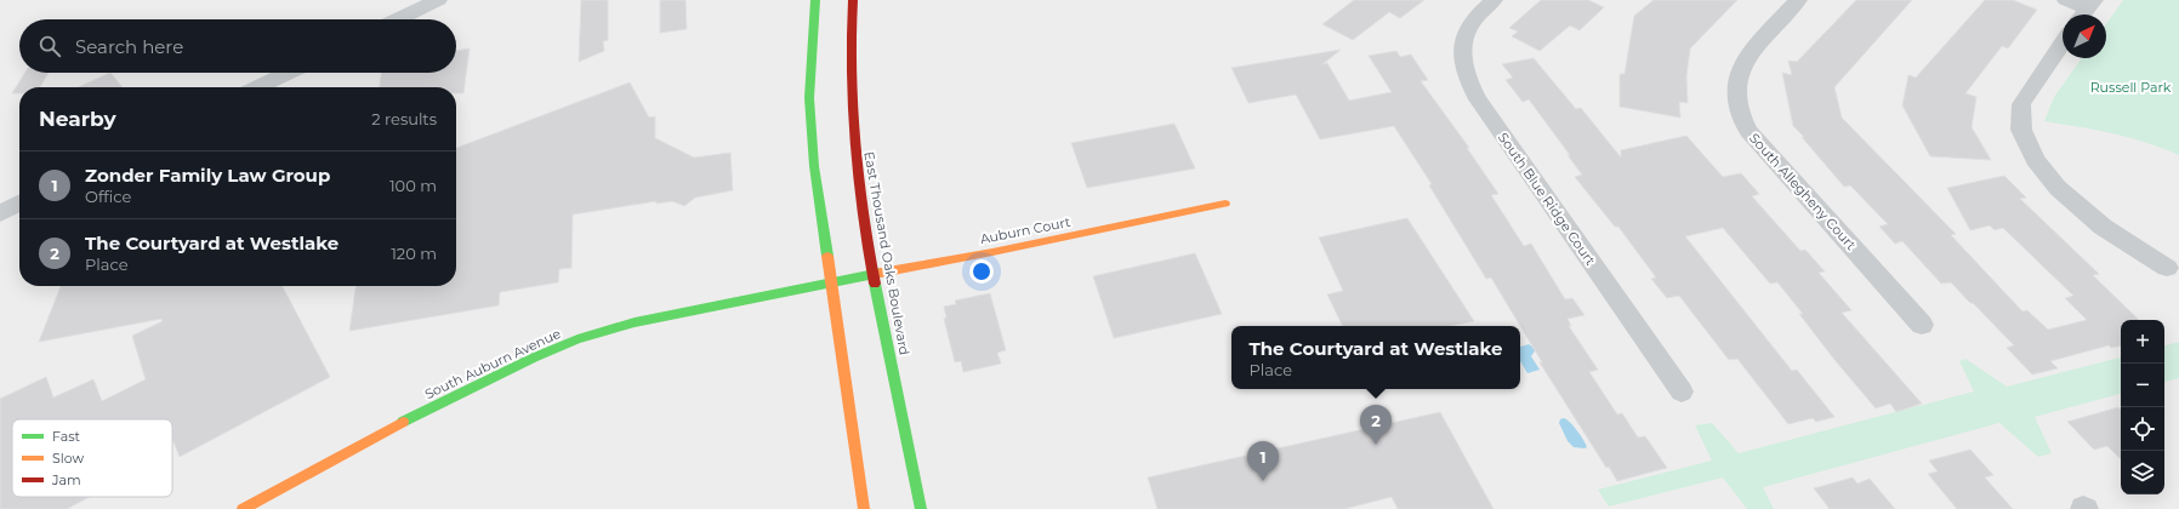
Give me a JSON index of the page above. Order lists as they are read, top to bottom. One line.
{"streets":{"main road":["Auburn Court","East Thousand Oaks Boulevard","South Auburn Avenue"],"street":["South Allegheny Court","South Blue Ridge Court"]},"crossings":[["Auburn Court","East Thousand Oaks Boulevard"],["Auburn Court","South Auburn Avenue"]],"parks":["Russell Park"],"legend":["Fast","Slow","Jam"],"north":"top right","page":{"search":"Search here","heading":["Nearby","2 results"],"list":[{"mark":"1","name":"Zonder Family Law Group","note":"Office","value":"100 m"},{"mark":"2","name":"The Courtyard at Westlake","note":"Place","value":"120 m"}],"map_buttons":["+","−"],"popup":["The Courtyard at Westlake","Place"],"pins":["2","1"]}}
